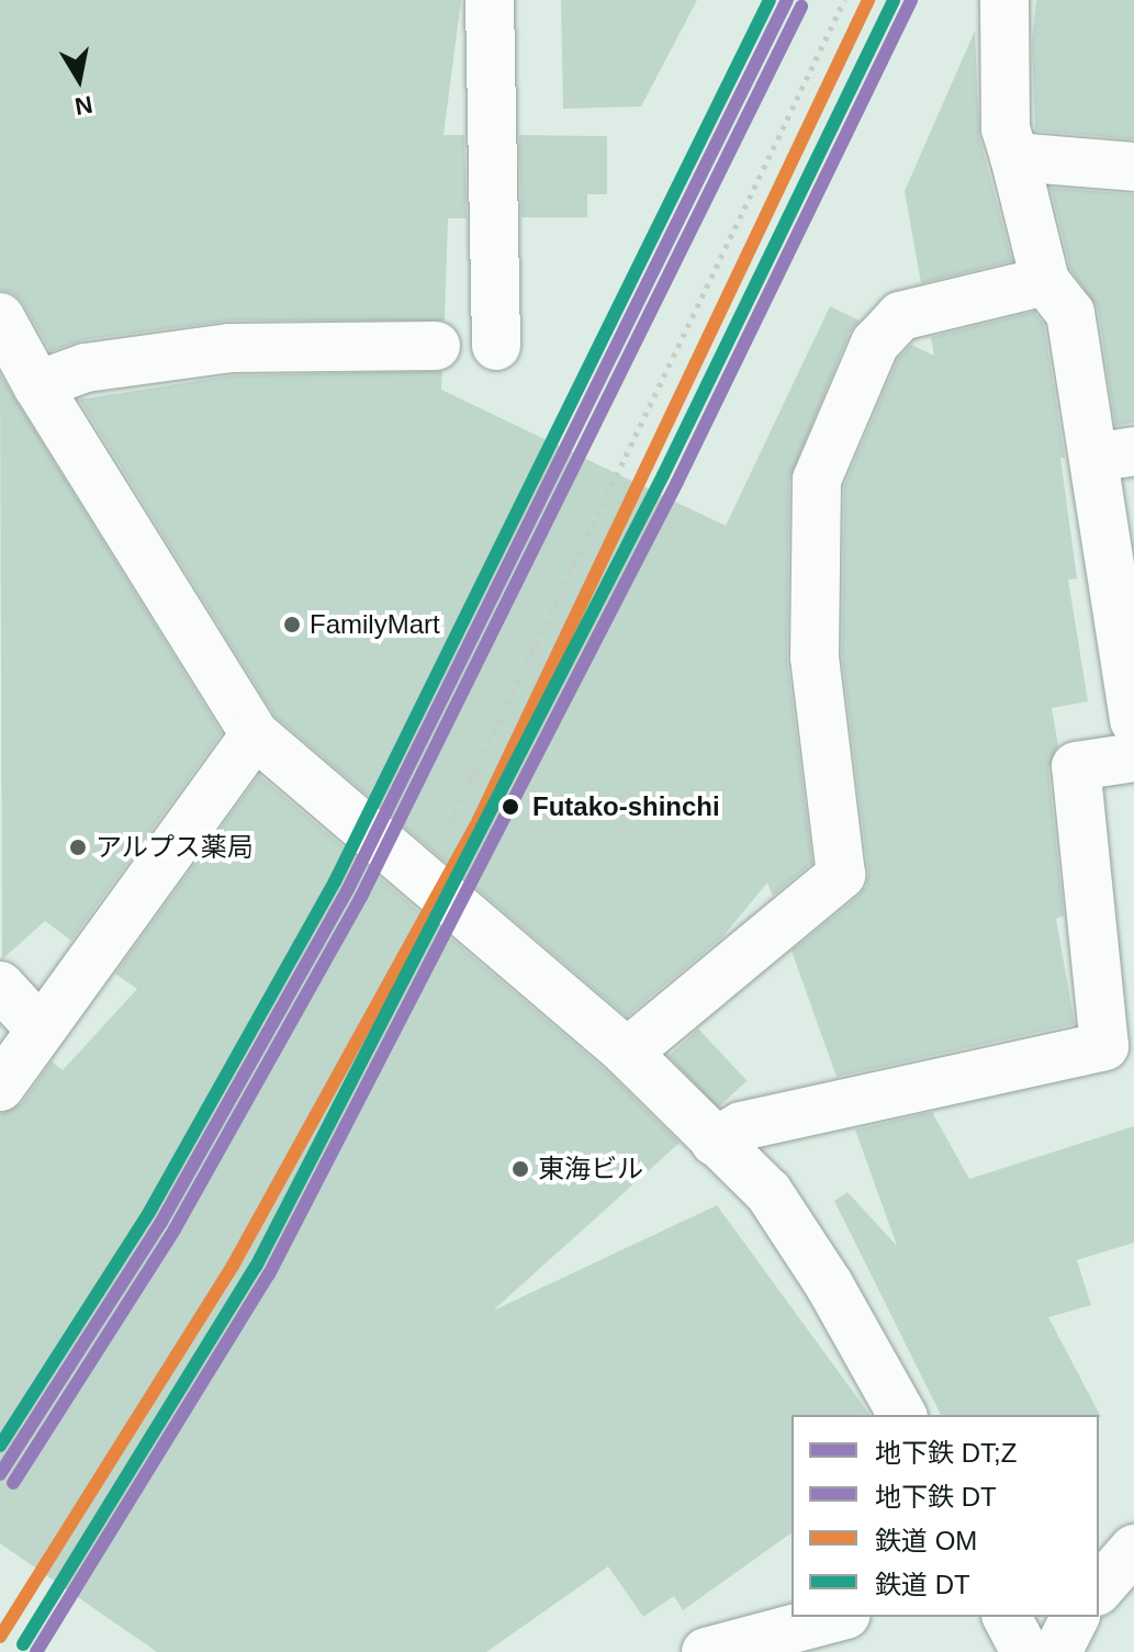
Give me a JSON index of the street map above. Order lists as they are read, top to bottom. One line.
{"places":["FamilyMart","Futako-shinchi","アルプス薬局","東海ビル"],"lines":["metro line DT;Z","rail line OM","rail line DT","metro line DT"],"legend":["地下鉄 DT;Z","地下鉄 DT","鉄道 OM","鉄道 DT"],"north":"bottom"}
